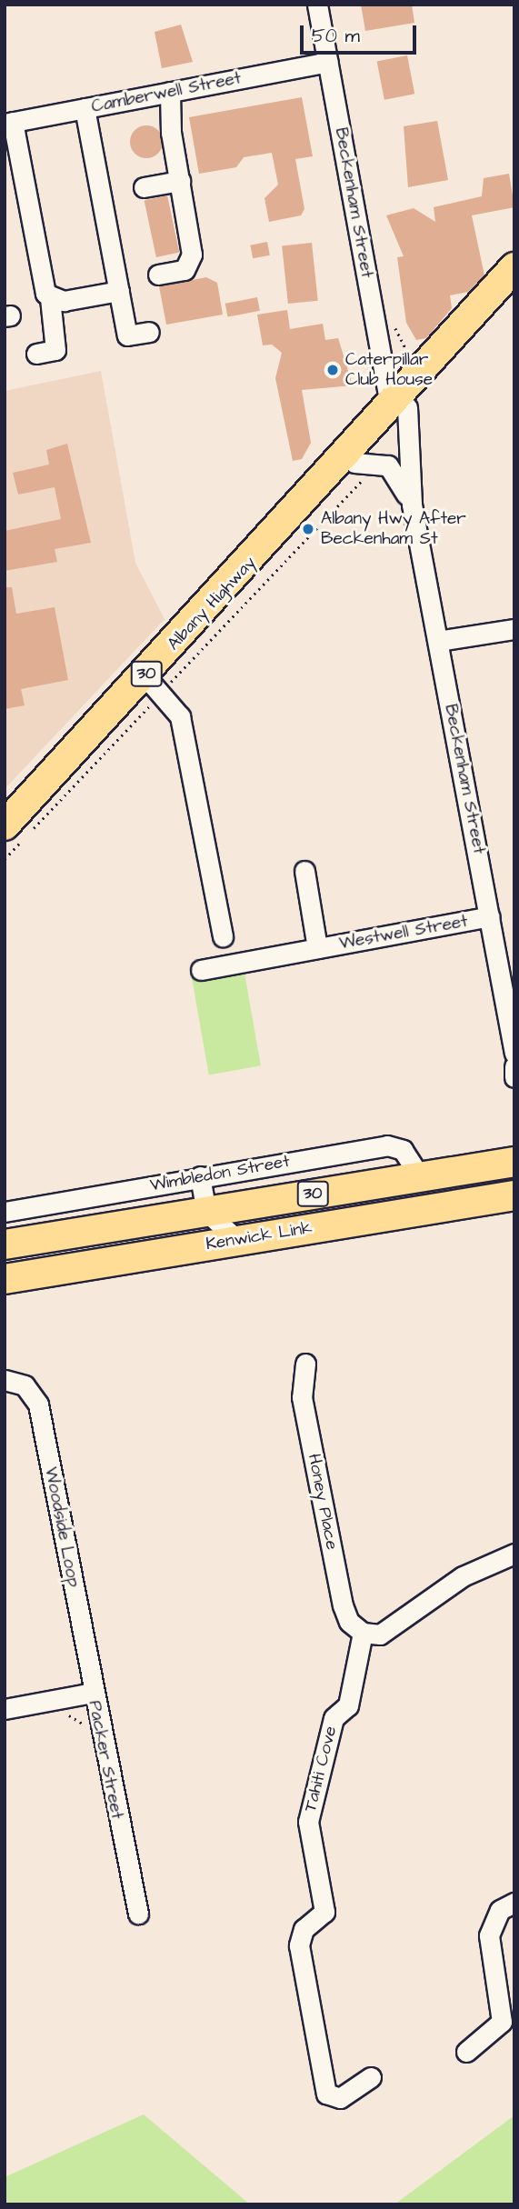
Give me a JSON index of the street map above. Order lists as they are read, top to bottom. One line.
{"streets":{"highway":["Albany Highway","30","Kenwick Link"],"street":["Camberwell Street","Beckenham Street","Westwell Street","Wimbledon Street","Honey Place","Woodside Loop","Packer Street","Tahiti Cove"]},"crossings":[["Camberwell Street","Beckenham Street"],["Beckenham Street","Albany Highway"],["Beckenham Street","Westwell Street"],["Wimbledon Street","Kenwick Link"],["Honey Place","Tahiti Cove"],["Woodside Loop","Packer Street"]],"places":["Caterpillar Club House","Albany Hwy After Beckenham St"],"scale_bar":"50 m"}
